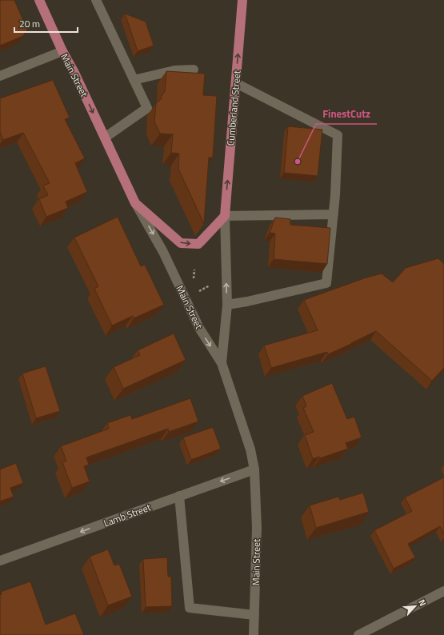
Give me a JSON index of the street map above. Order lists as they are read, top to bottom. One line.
{"streets":{"main road":["Main Street","Cumberland Street","Lamb Street"]},"crossings":[["Main Street","Cumberland Street"],["Main Street","Lamb Street"]],"one_way":["Main Street","Cumberland Street","Lamb Street"],"places":["FinestCutz"],"scale_bar":"20 m","north":"top right"}
